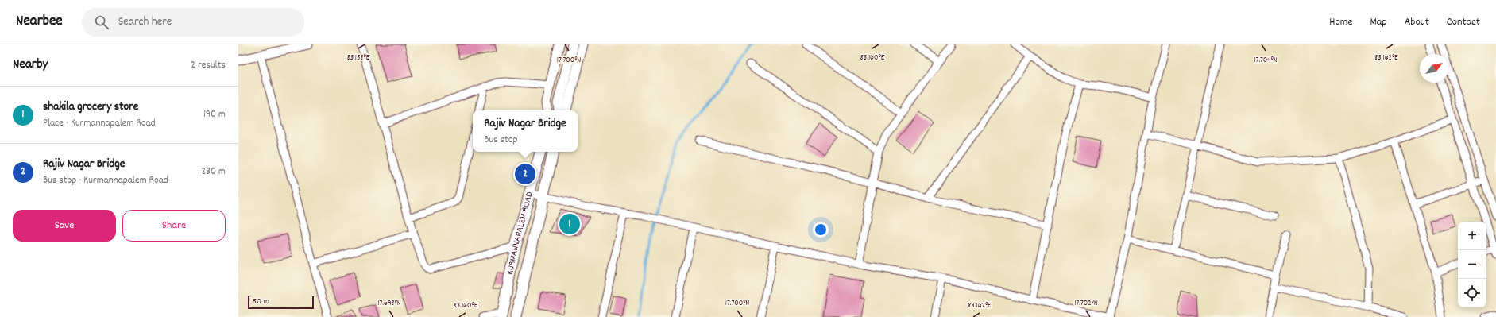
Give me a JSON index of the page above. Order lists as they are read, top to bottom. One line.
{"streets":{"main road":["KURMANNAPALEM ROAD"]},"scale_bar":"50 m","north":"top right","page":{"header":"Nearbee","search":"Search here","nav":["Home","Map","About","Contact"],"heading":["Nearby","2 results"],"list":[{"mark":"1","name":"shakila grocery store","note":"Place · Kurmannapalem Road","value":"190 m"},{"mark":"2","name":"Rajiv Nagar Bridge","note":"Bus stop · Kurmannapalem Road","value":"230 m"}],"popup":["Rajiv Nagar Bridge","Bus stop"],"pins":["2","1"],"buttons":["Save","Share"],"map_buttons":["+","−"],"scale":"50 m"},"coordinates":["83.158°E","83.160°E","83.162°E","17.700°N","17.704°N","17.698°N","17.702°N"]}
